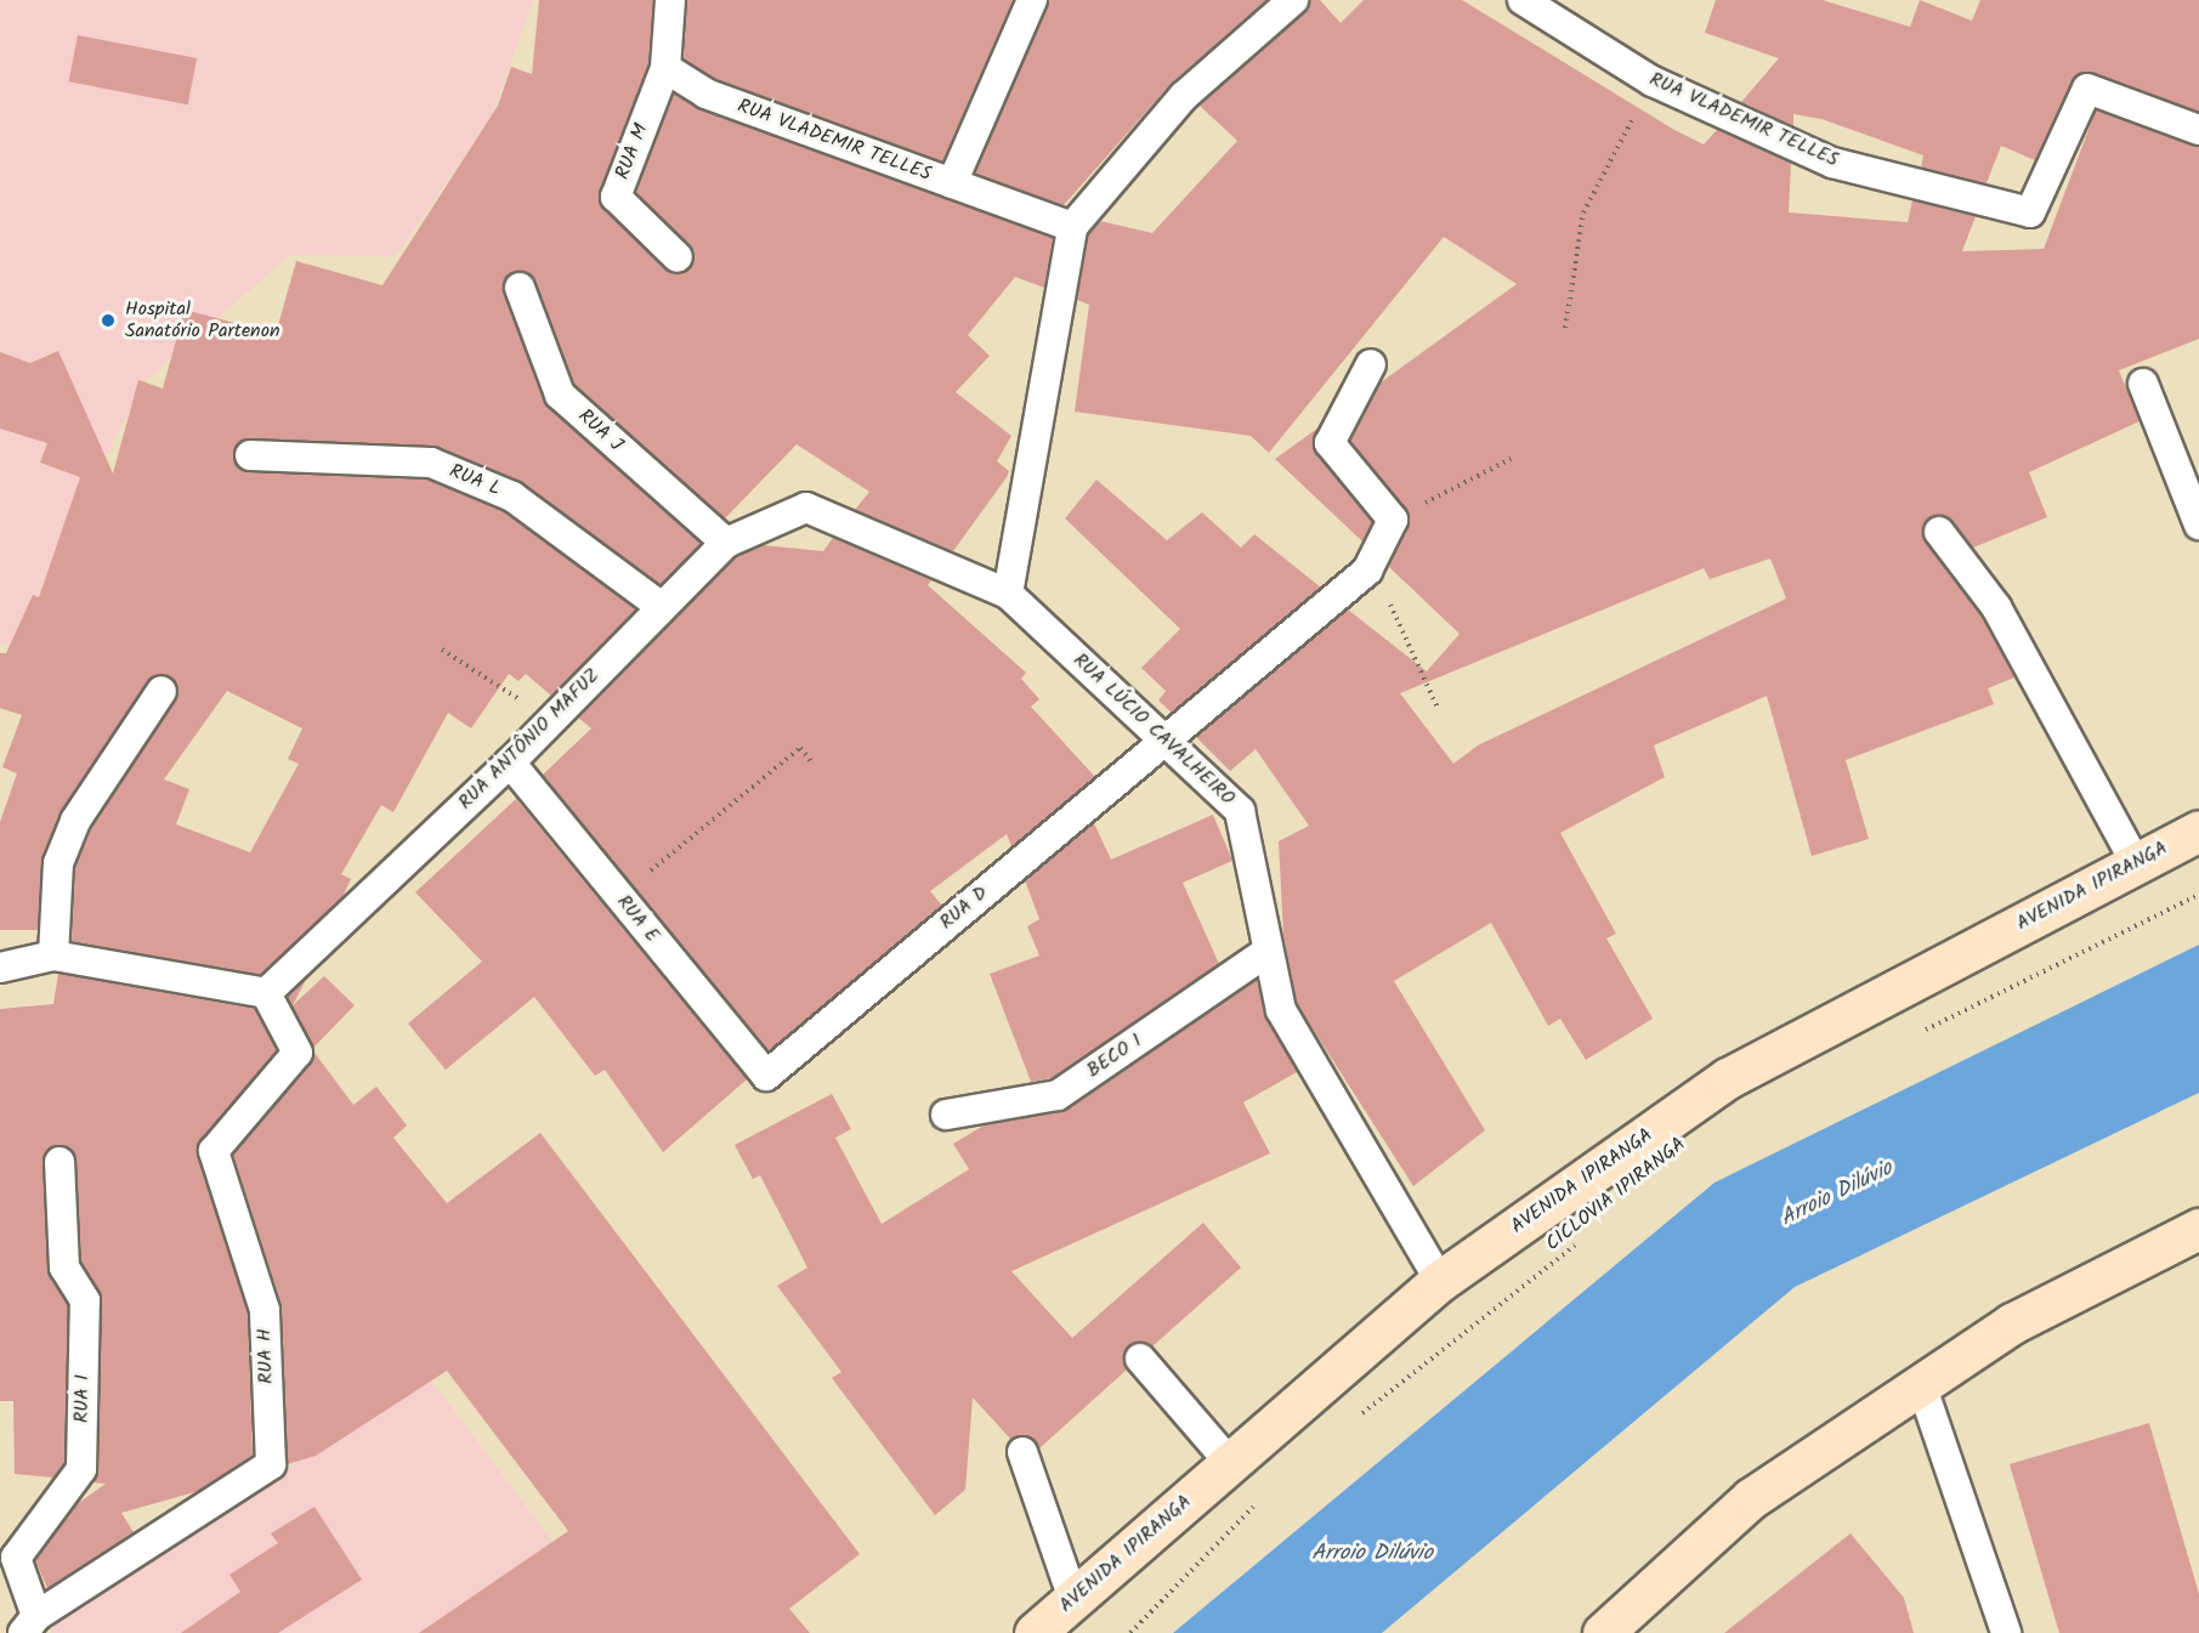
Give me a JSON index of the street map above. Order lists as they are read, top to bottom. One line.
{"streets":{"main road":["AVENIDA IPIRANGA"],"lane":["RUA VLADEMIR TELLES","RUA M","RUA J","RUA L","RUA LÚCIO CAVALHEIRO","RUA ANTÔNIO MAFUZ","RUA D","RUA E","BECO 1","RUA H","RUA I"],"path":["CICLOVIA IPIRANGA"]},"crossings":[["RUA VLADEMIR TELLES","RUA M"],["RUA J","RUA ANTÔNIO MAFUZ"],["RUA L","RUA ANTÔNIO MAFUZ"],["RUA LÚCIO CAVALHEIRO","RUA ANTÔNIO MAFUZ"],["RUA LÚCIO CAVALHEIRO","AVENIDA IPIRANGA"],["RUA LÚCIO CAVALHEIRO","RUA D"],["RUA LÚCIO CAVALHEIRO","BECO 1"],["RUA ANTÔNIO MAFUZ","RUA E"],["RUA ANTÔNIO MAFUZ","RUA H"],["RUA D","RUA E"],["RUA H","RUA I"]],"water":["Arroio Dilúvio"],"places":["Hospital Sanatório Partenon"]}
